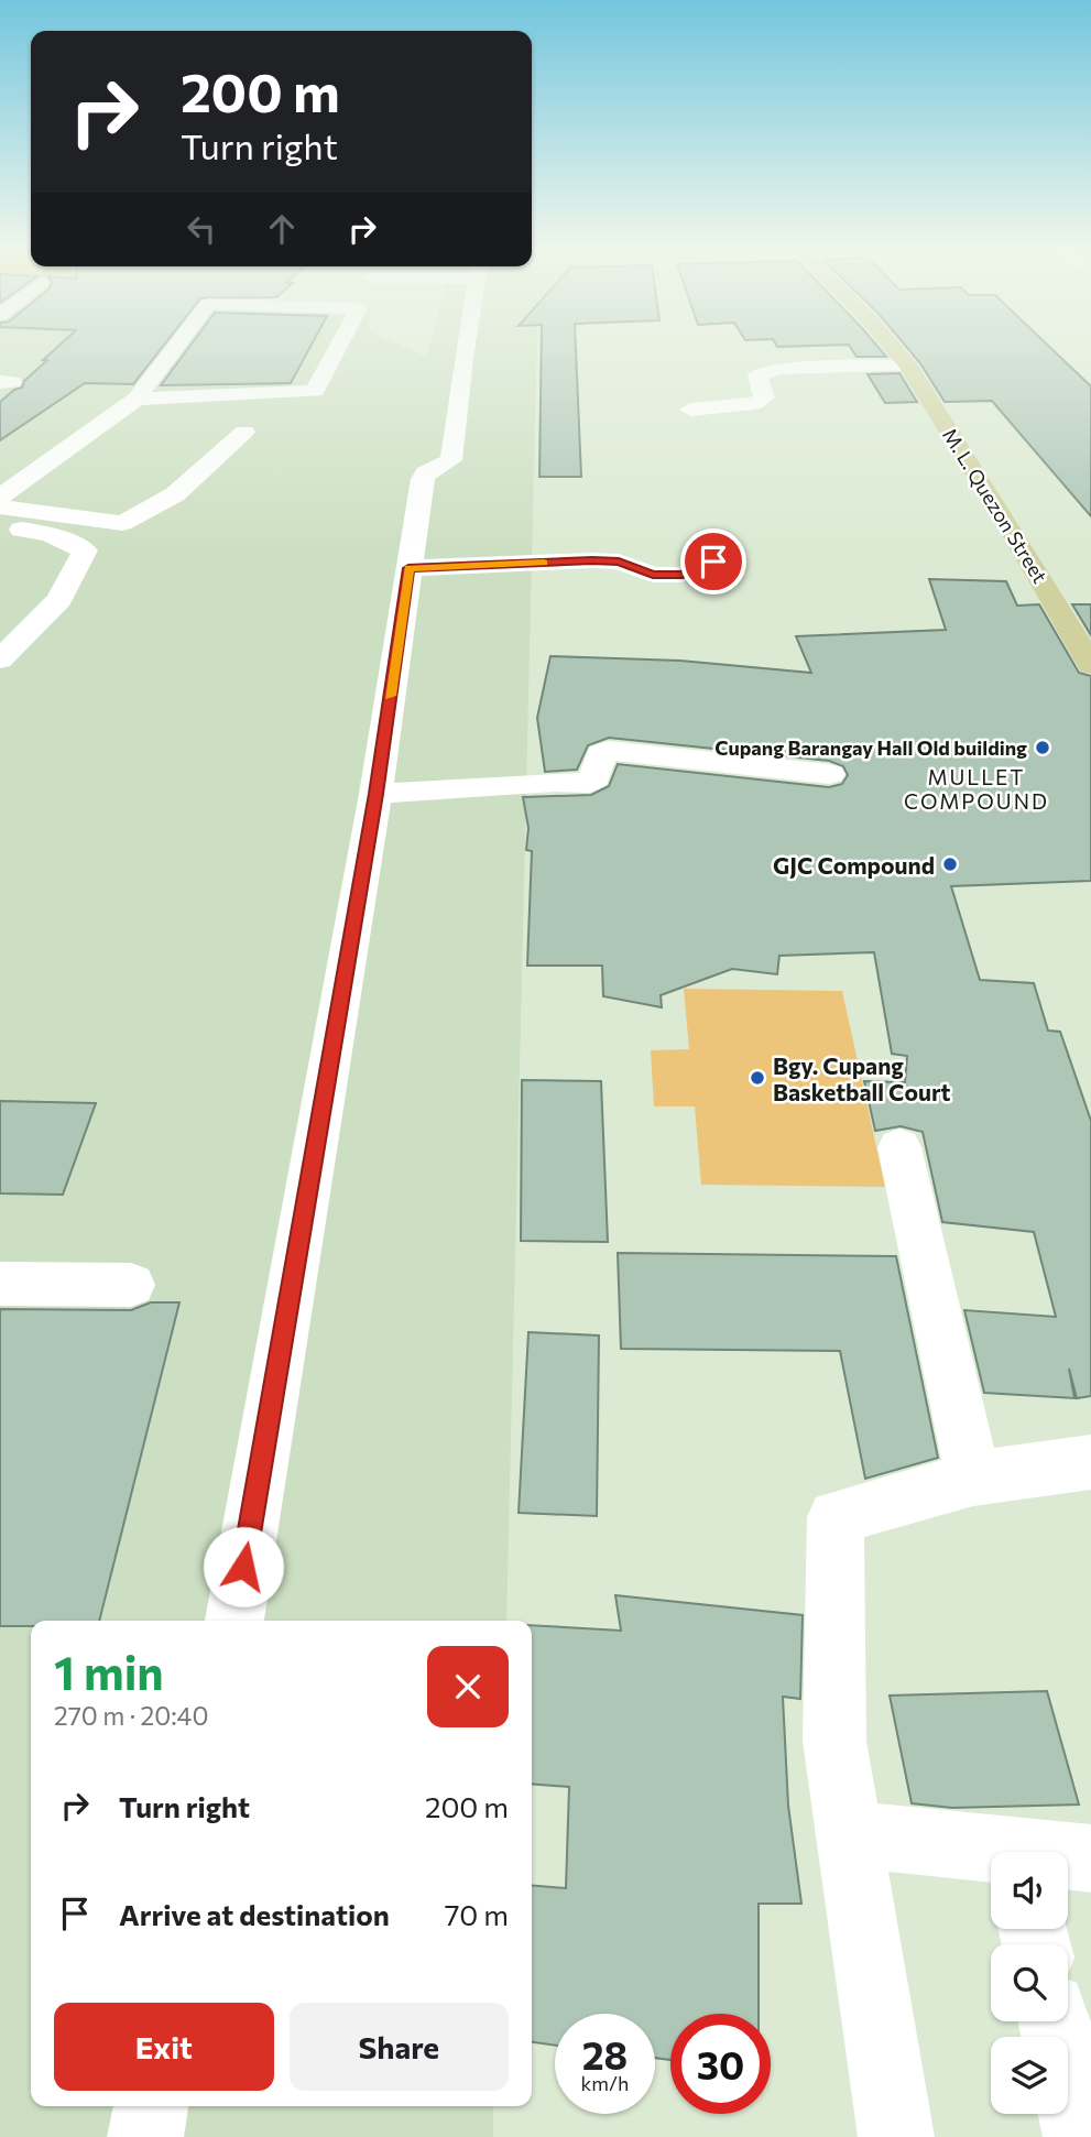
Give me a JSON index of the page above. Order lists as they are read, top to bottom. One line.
{"streets":{"main road":["M. L. Quezon Street"]},"districts":["MULLET COMPOUND"],"places":["Cupang Barangay Hall Old building","GJC Compound","Bgy. Cupang Basketball Court"],"page":{"turn":["200 m","Turn right"],"heading":["1 min","270 m · 20:40"],"list":[{"name":"Turn right","value":"200 m"},{"name":"Arrive at destination","value":"70 m"}],"buttons":["Exit","Share"],"speed":"28 km/h","limit":"30"}}
